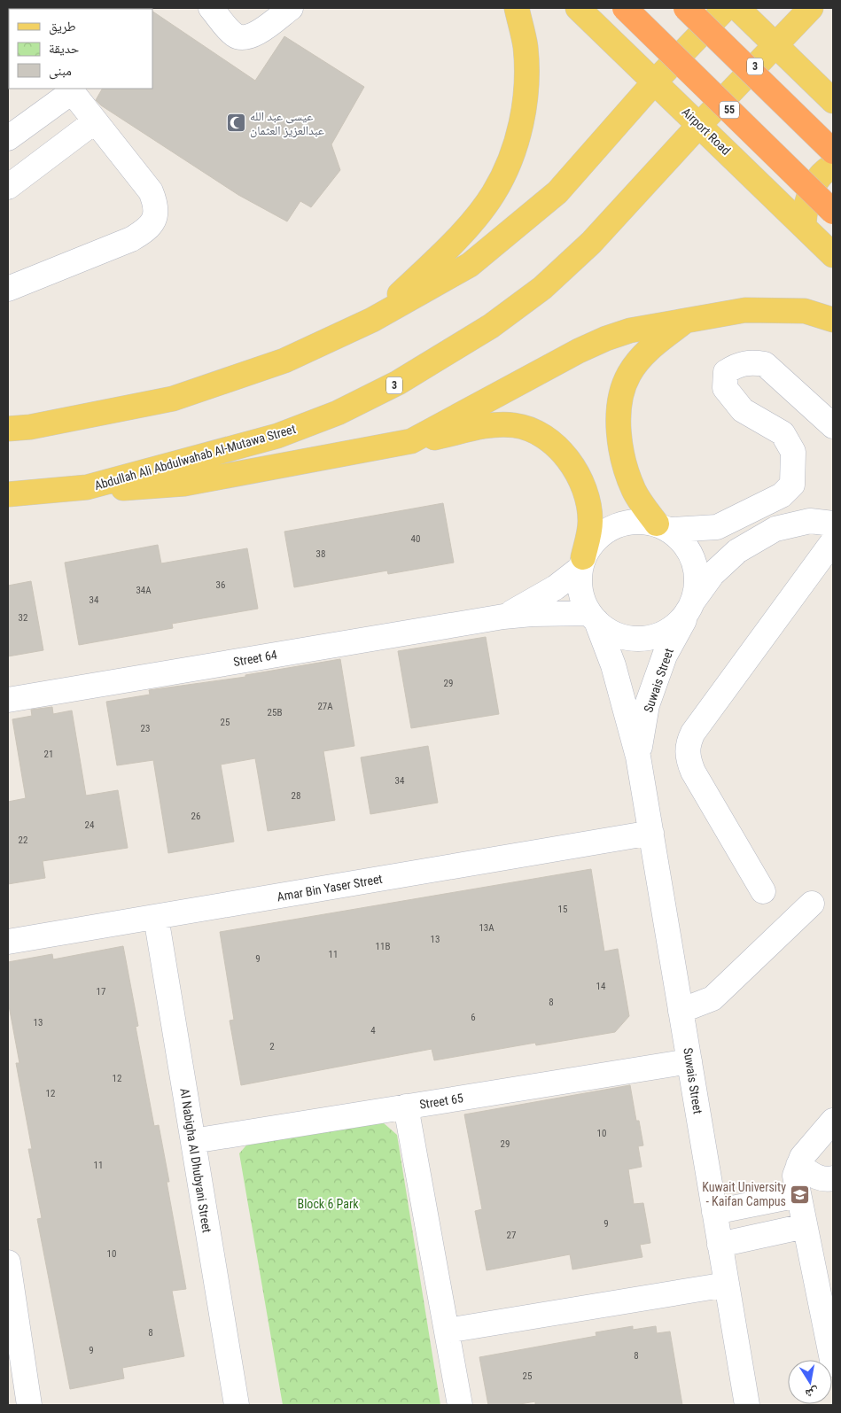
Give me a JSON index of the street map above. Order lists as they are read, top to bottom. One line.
{"streets":{"highway":["55"],"main road":["3","Airport Road","Abdullah Ali Abdulwahab Al-Mutawa Street"],"street":["Street 64","Suwais Street","Amar Bin Yaser Street","Street 65","Al Nabigha Al Dhubyani Street"]},"crossings":[["3","Airport Road"],["3","Abdullah Ali Abdulwahab Al-Mutawa Street"],["Airport Road","Abdullah Ali Abdulwahab Al-Mutawa Street"],["Street 64","Suwais Street"],["Suwais Street","Amar Bin Yaser Street"],["Suwais Street","Street 65"],["Amar Bin Yaser Street","Al Nabigha Al Dhubyani Street"],["Street 65","Al Nabigha Al Dhubyani Street"]],"parks":["Block 6 Park"],"places":{"mosque":["عيسى عبد الله عبدالعزيز العثمان"],"school or university":["Kuwait University - Kaifan Campus"]},"house_numbers":["40","38","36","34A","34","32","29","27A","25B","25","23","21","34","28","26","24","22","15","13A","13","11B","11","9","14","17","8","6","13","4","2","12","12","10","29","11","9","27","10","8","9","8","25"],"legend":["طريق","حديقة","مبنى"],"north":"bottom"}
